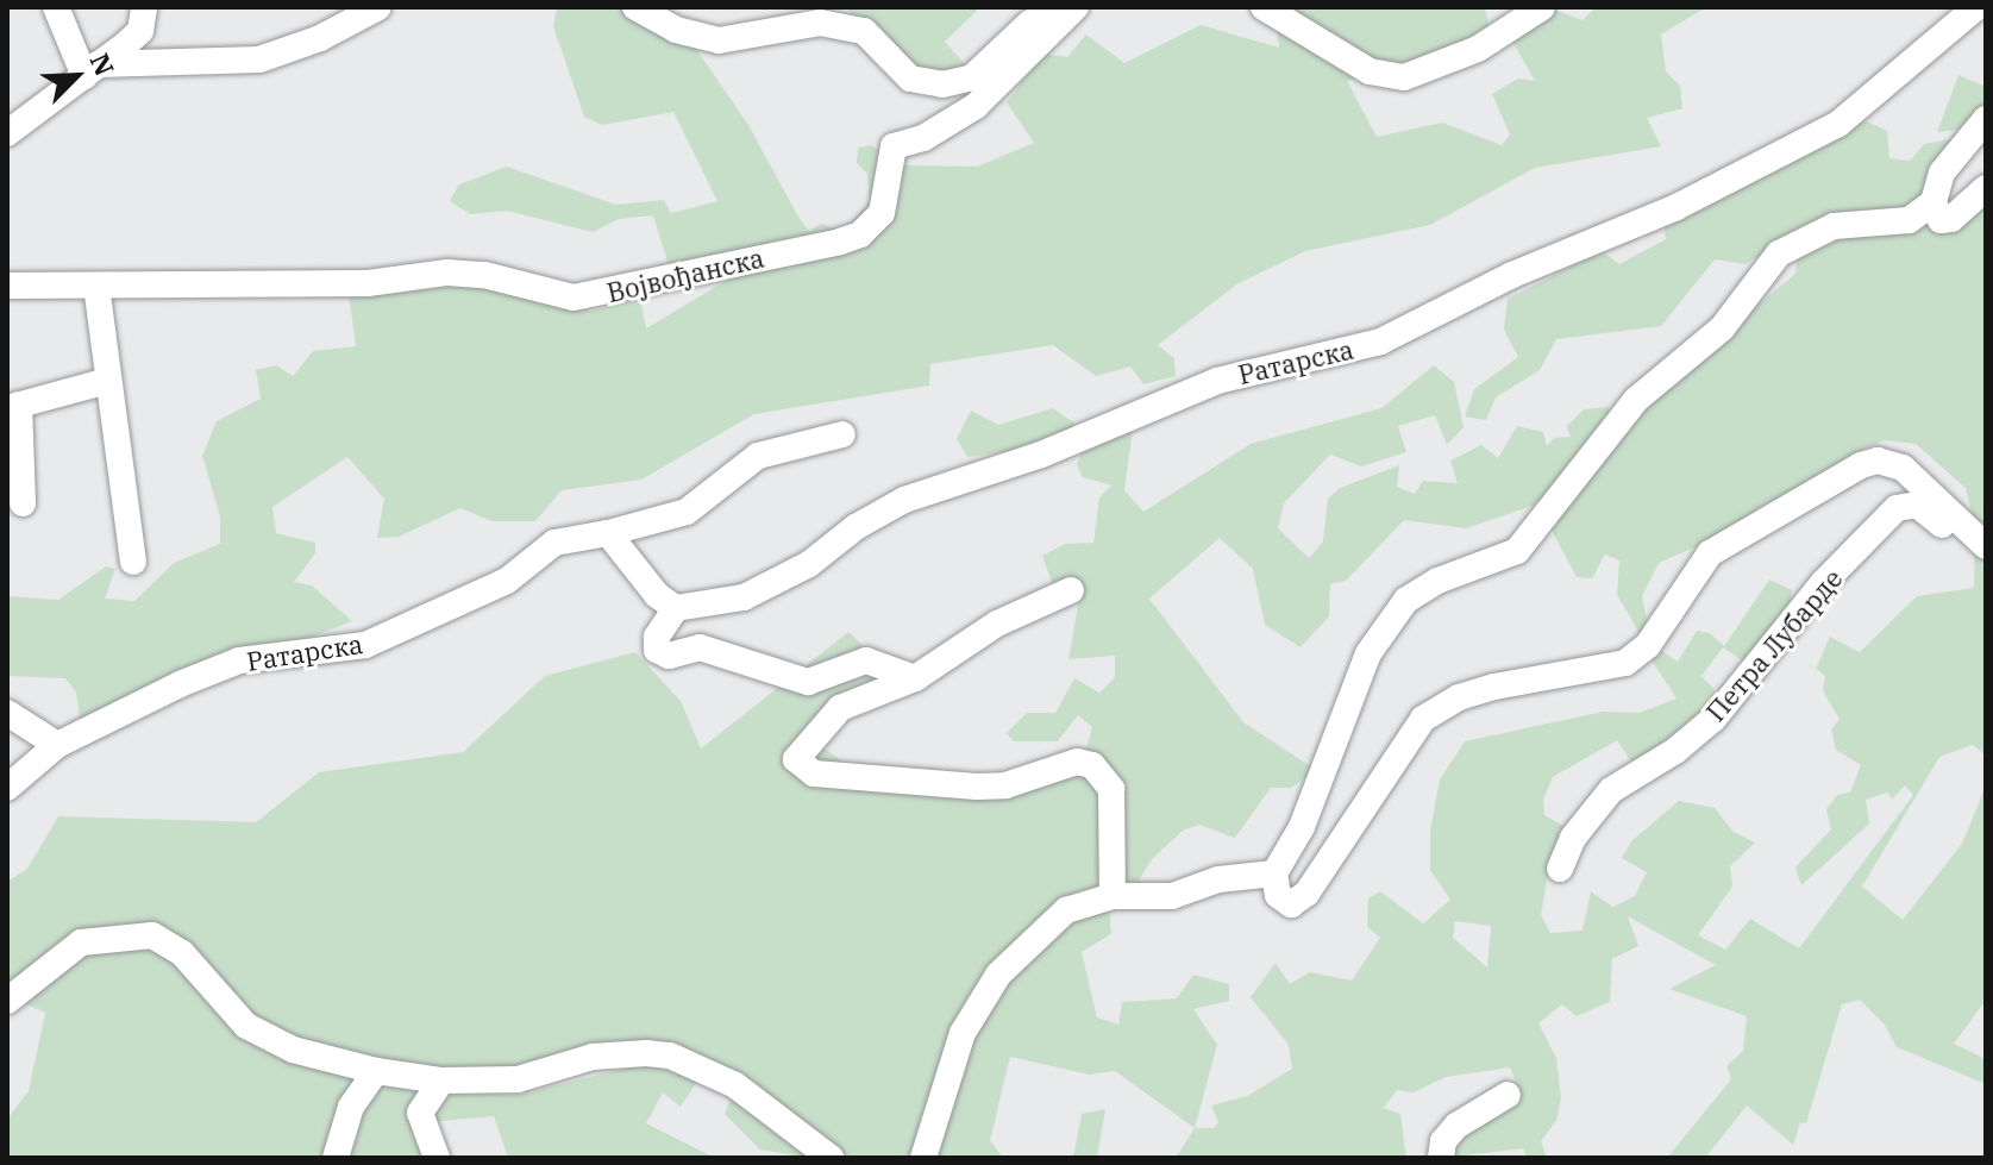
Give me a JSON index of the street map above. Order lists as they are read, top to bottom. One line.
{"streets":{"street":["Војвођанска","Ратарска","Петра Лубарде"]},"north":"top right"}
